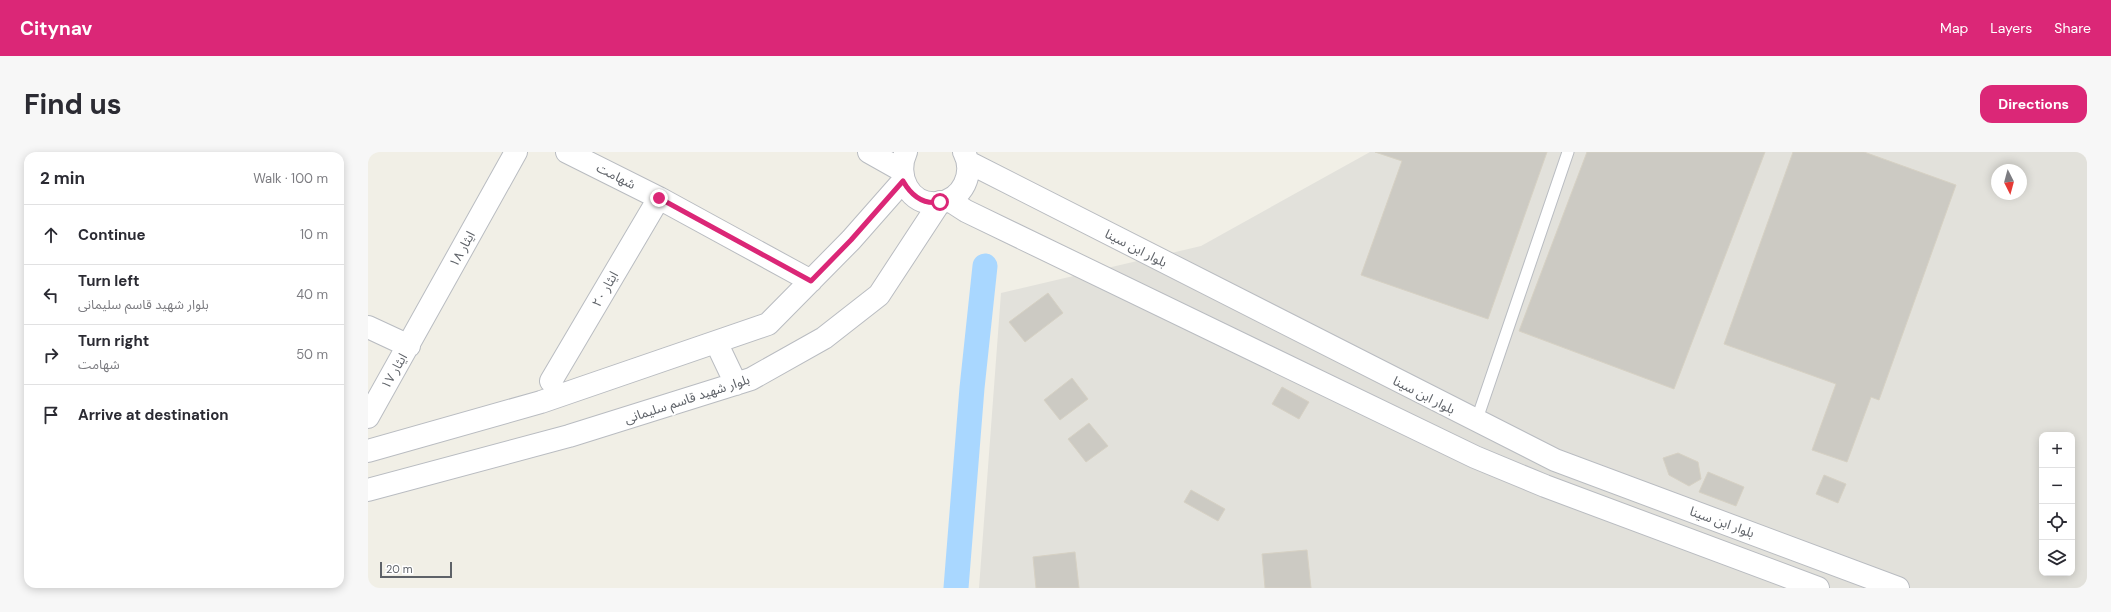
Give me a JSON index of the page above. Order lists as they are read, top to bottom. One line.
{"streets":{"street":["شهامت","بلوار ابن سینا","ایثار ۱۸","ایثار ۲۰","ایثار ۱۷","بلوار شهید قاسم سلیمانی"]},"crossings":[["شهامت","ایثار ۲۰"],["بلوار ابن سینا","بلوار شهید قاسم سلیمانی"],["ایثار ۱۸","ایثار ۱۷"]],"scale_bar":"20 m","north":"bottom","page":{"header":"Citynav","nav":["Map","Layers","Share"],"buttons":"Directions","title":"Find us","heading":["2 min","Walk · 100 m"],"list":[["Continue","10 m"],["Turn left","بلوار شهید قاسم سلیمانی","40 m"],["Turn right","شهامت","50 m"],"Arrive at destination"],"map_buttons":["+","−"],"scale":"20 m"}}
